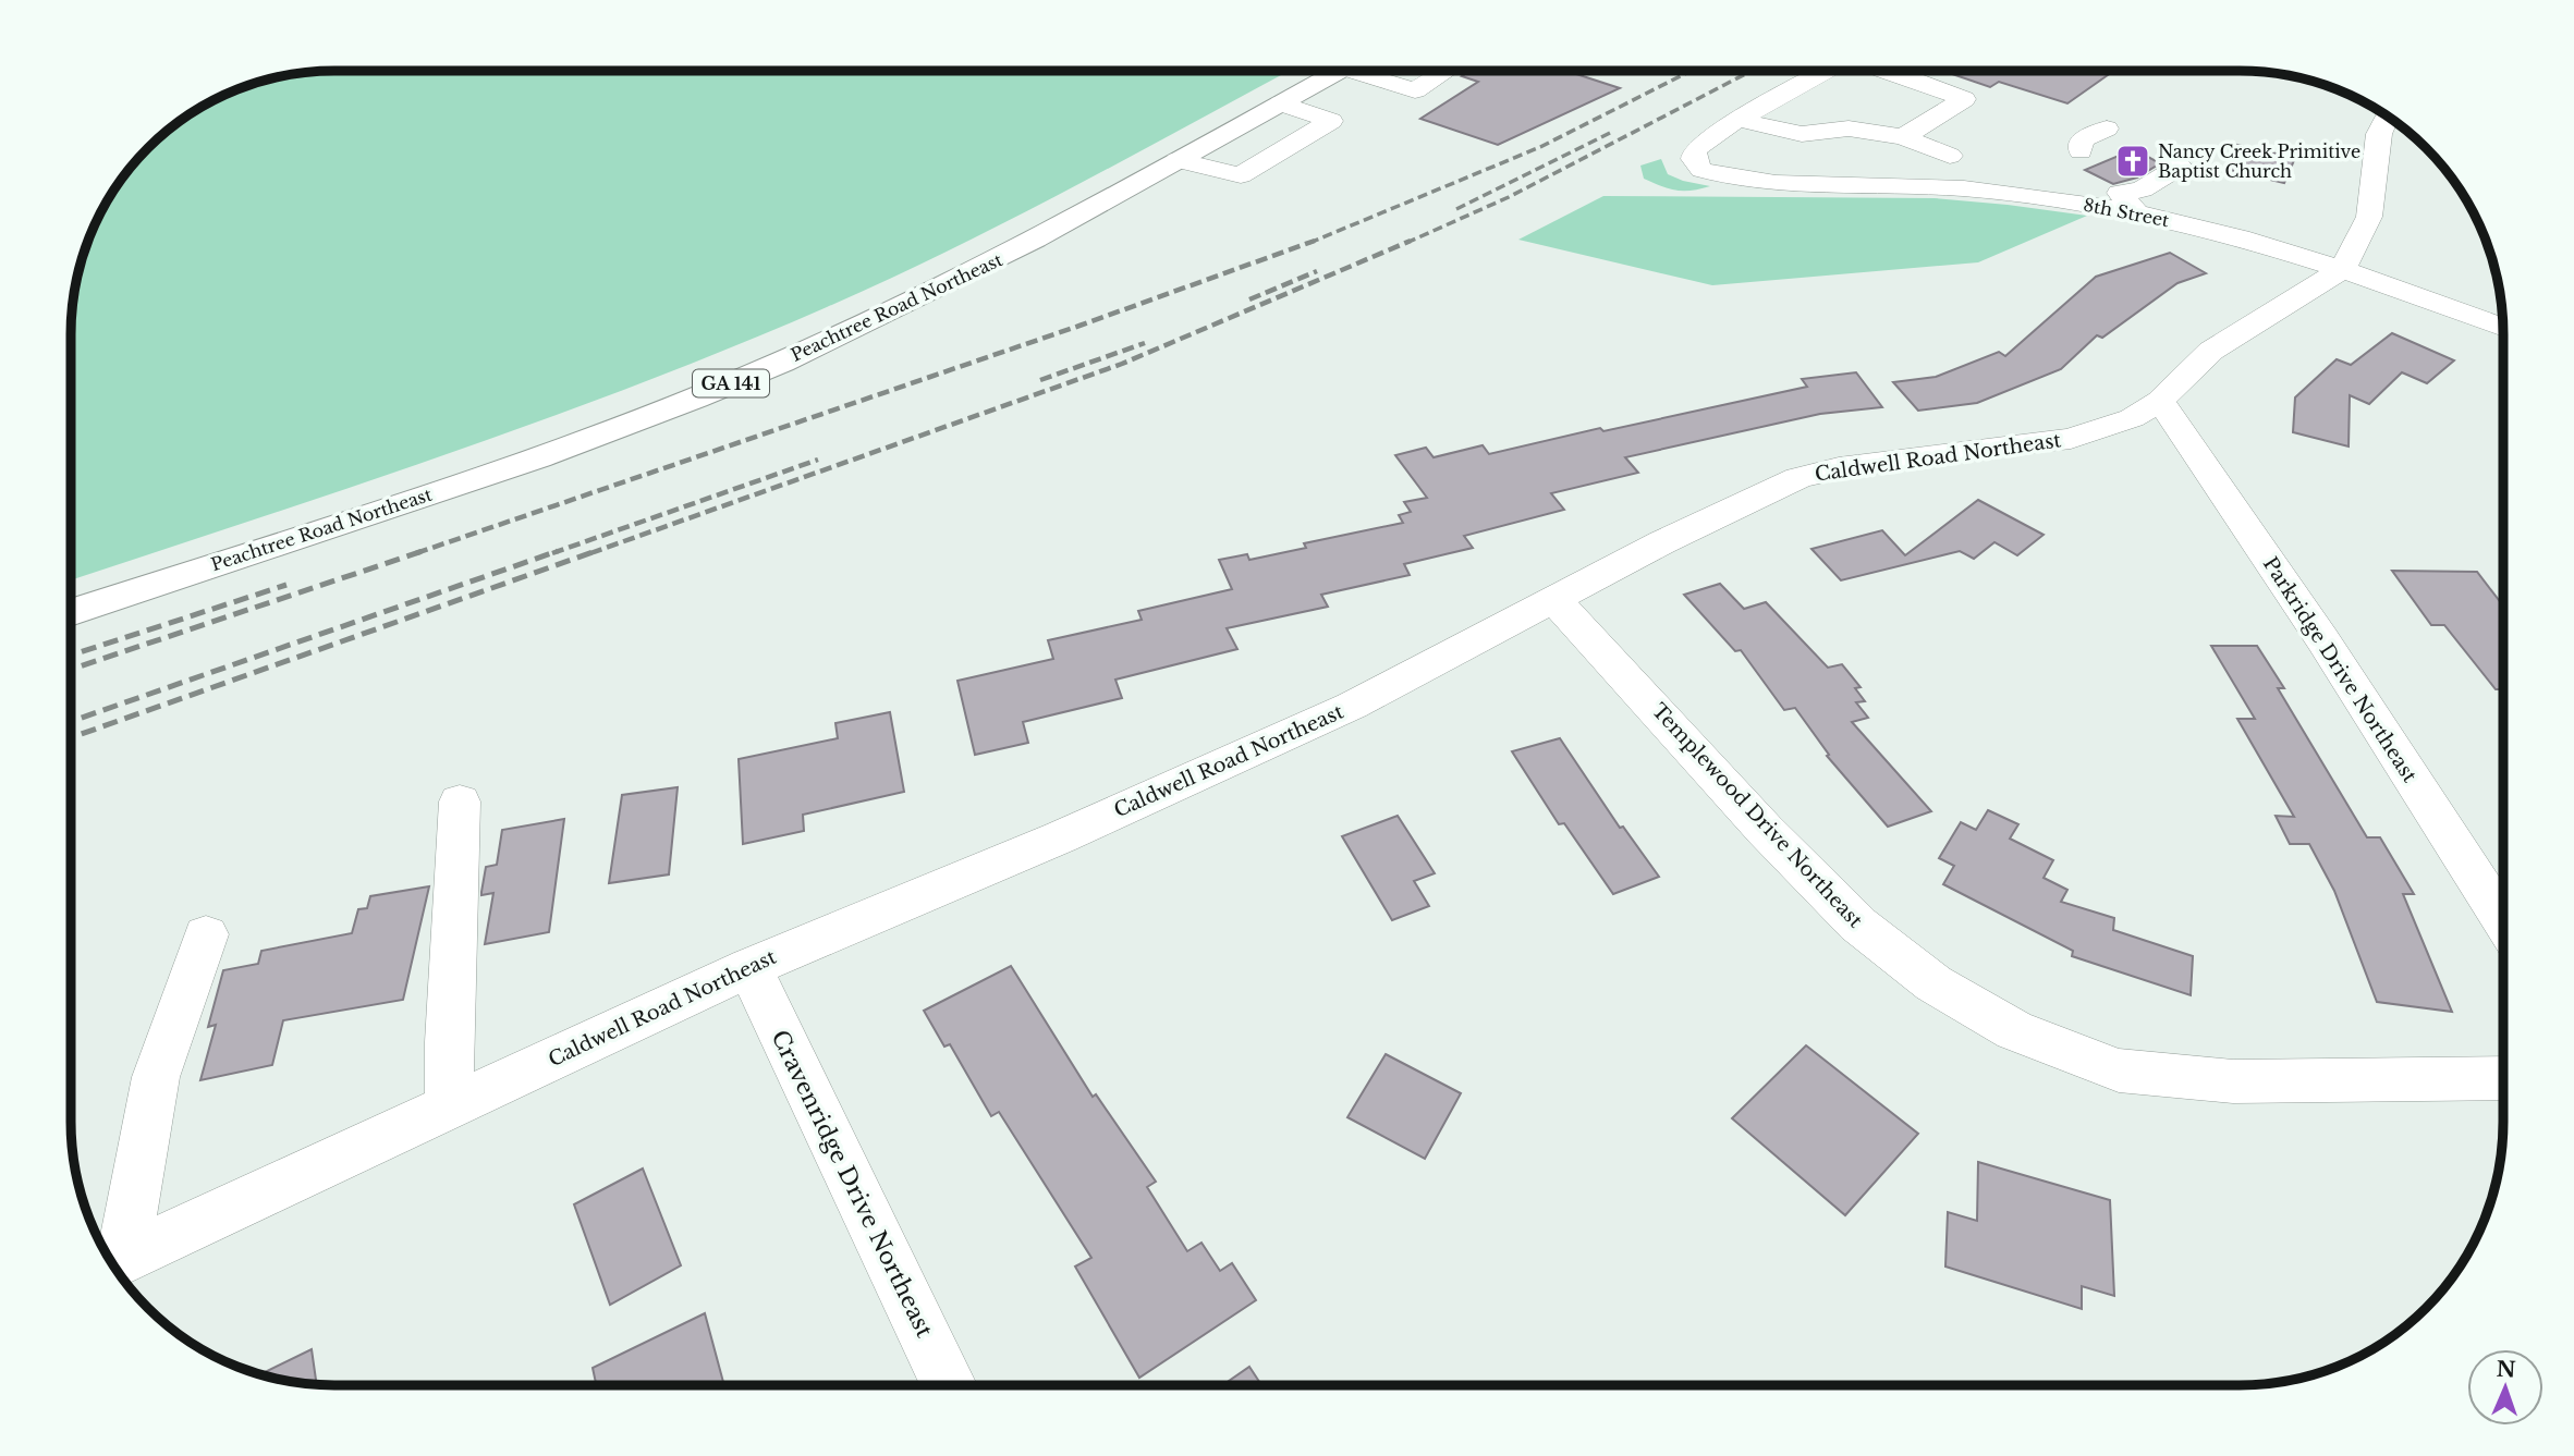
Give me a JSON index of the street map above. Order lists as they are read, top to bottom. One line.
{"streets":{"highway":["Peachtree Road Northeast","GA 141"],"street":["8th Street","Caldwell Road Northeast","Parkridge Drive Northeast","Templewood Drive Northeast","Cravenridge Drive Northeast"]},"crossings":[["8th Street","Caldwell Road Northeast"],["Caldwell Road Northeast","Parkridge Drive Northeast"],["Caldwell Road Northeast","Templewood Drive Northeast"],["Caldwell Road Northeast","Cravenridge Drive Northeast"]],"places":{"church":["Nancy Creek Primitive Baptist Church"]},"north":"top"}
